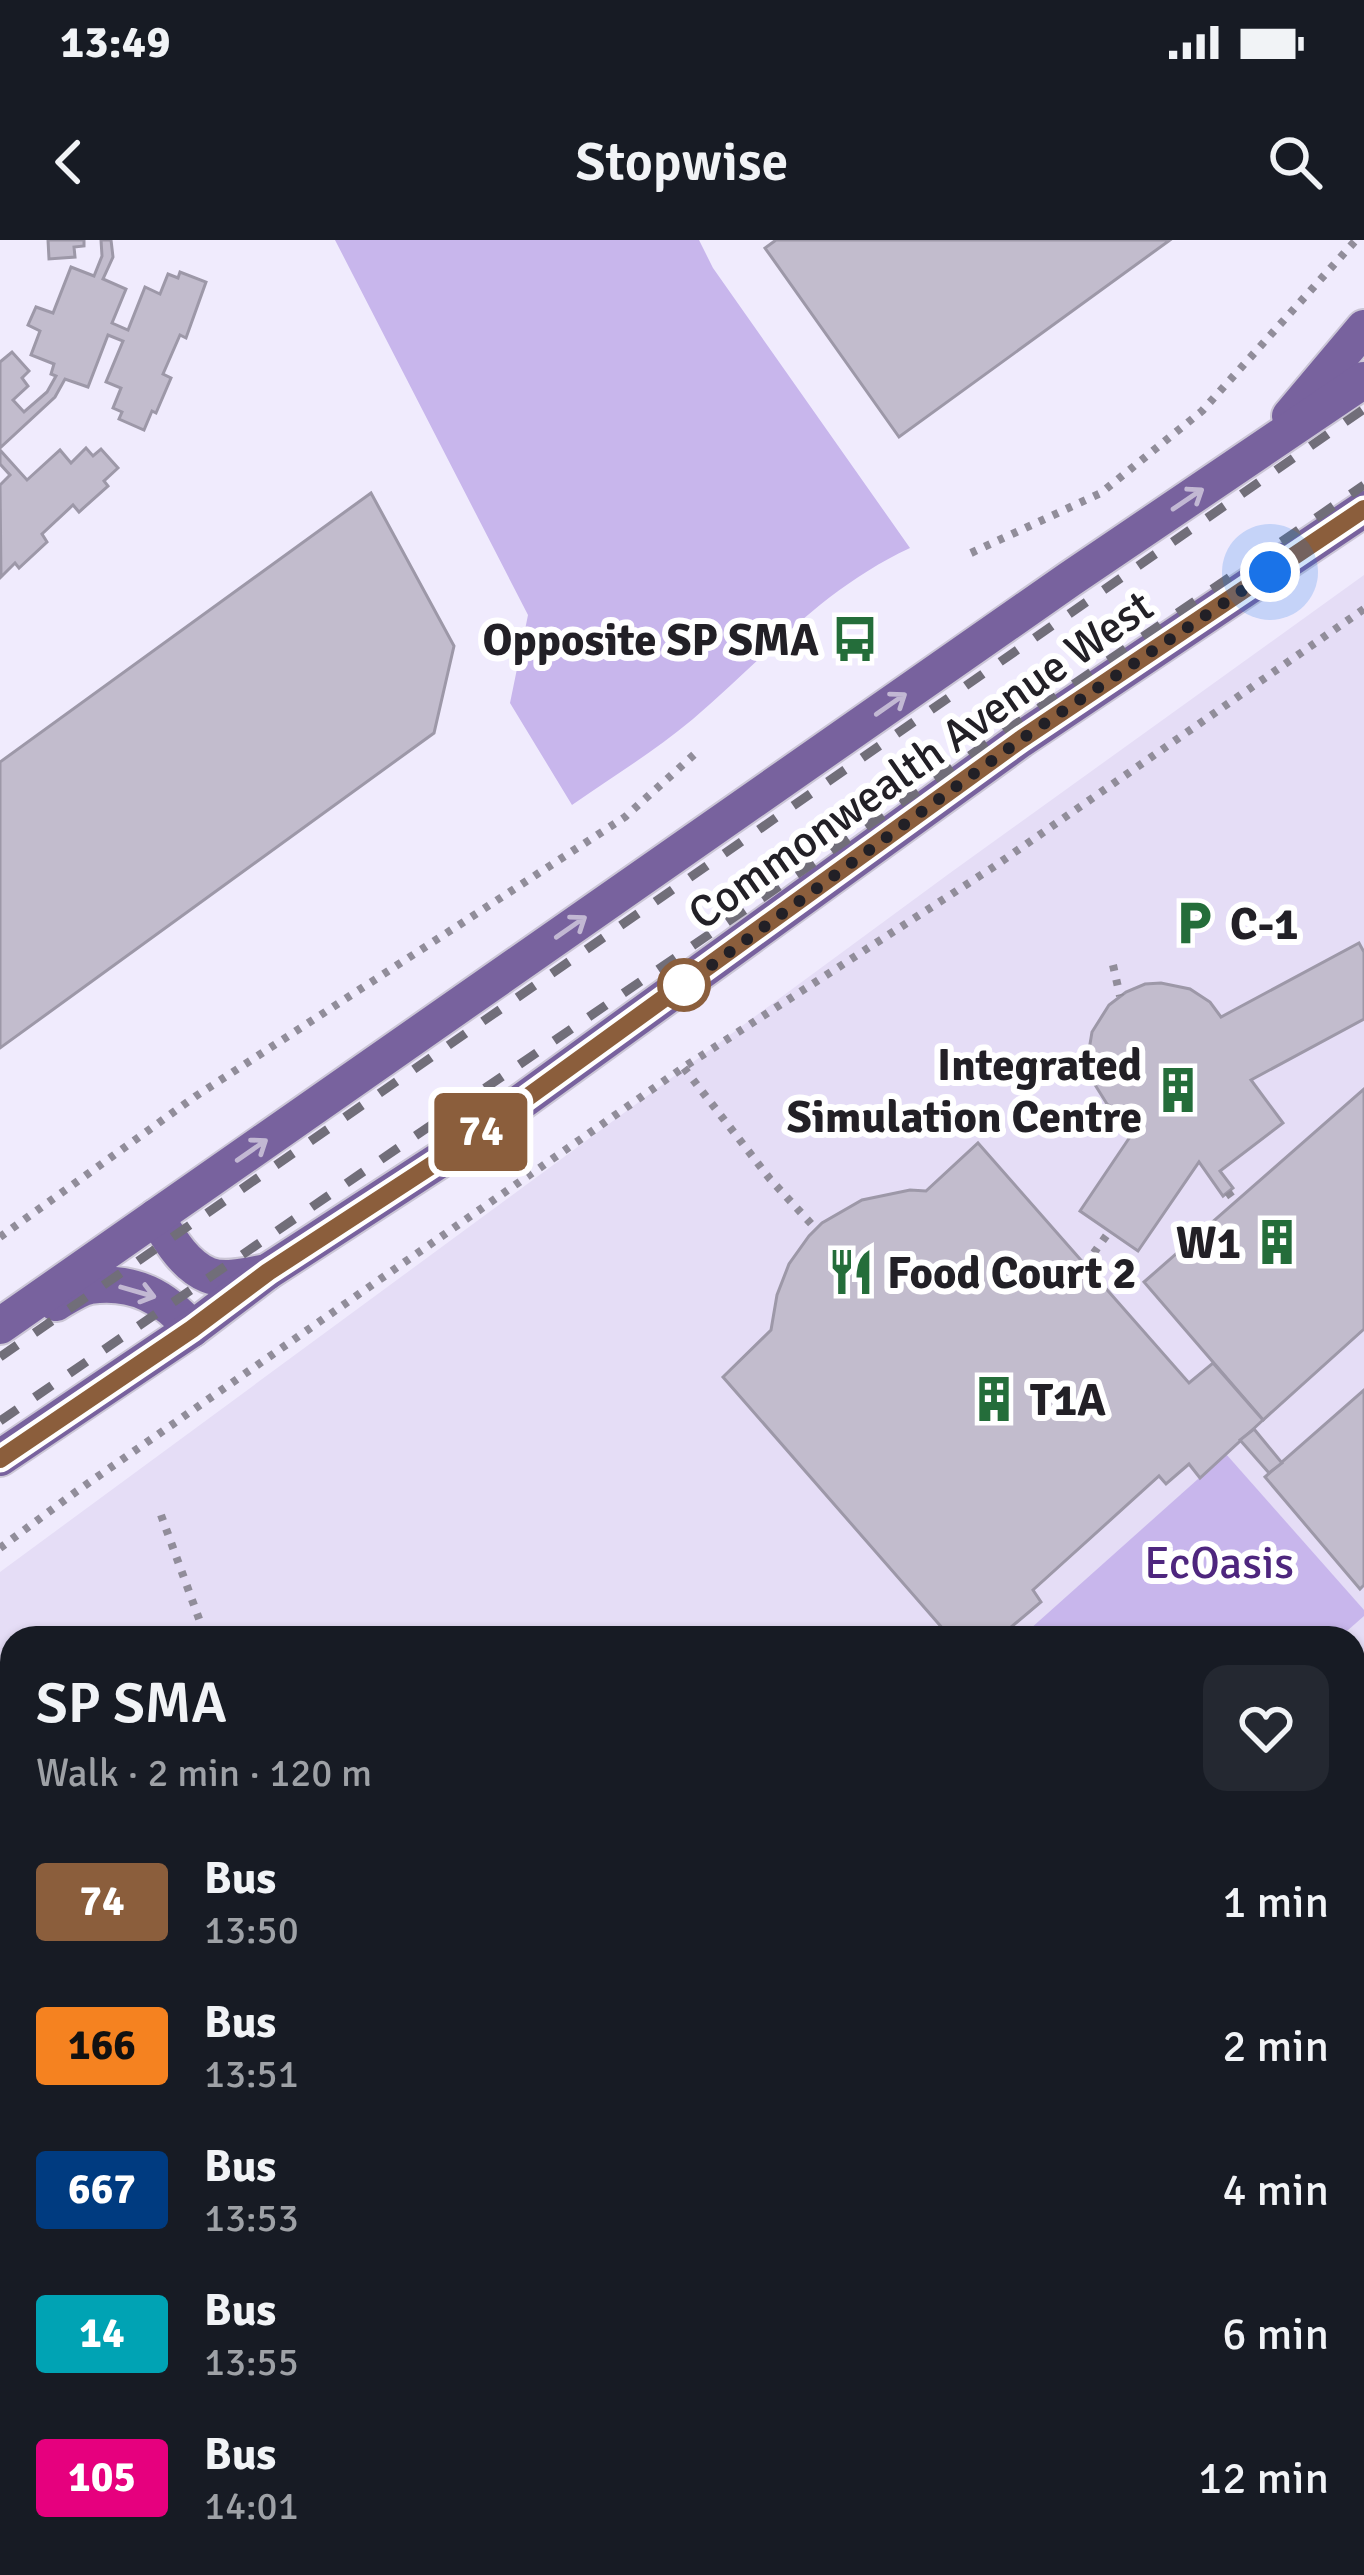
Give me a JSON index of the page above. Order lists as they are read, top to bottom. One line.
{"streets":{"main road":["Commonwealth Avenue West"]},"parks":["EcOasis"],"places":{"bus stop":["Opposite SP SMA"],"parking":["C-1"],"building":["Integrated Simulation Centre","W1","T1A"],"restaurant":["Food Court 2"]},"lines":["bus line 74"],"page":{"status":"13:49","header":"Stopwise","on_map":"74","heading":["SP SMA","Walk · 2 min · 120 m"],"list":[{"mark":"74","name":"Bus","note":"13:50","value":"1 min"},{"mark":"166","name":"Bus","note":"13:51","value":"2 min"},{"mark":"667","name":"Bus","note":"13:53","value":"4 min"},{"mark":"14","name":"Bus","note":"13:55","value":"6 min"},{"mark":"105","name":"Bus","note":"14:01","value":"12 min"}]}}
